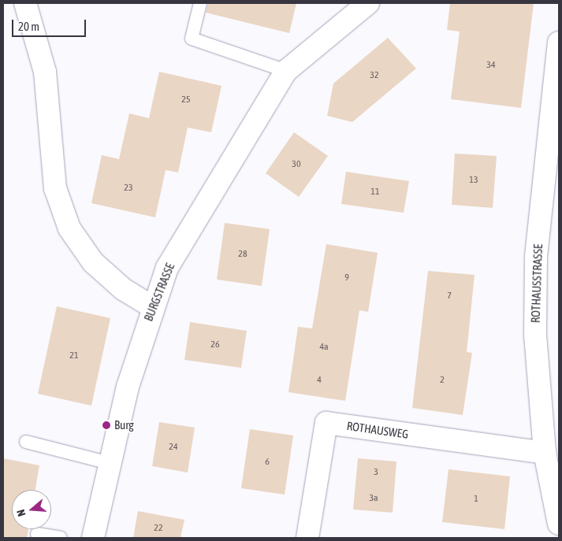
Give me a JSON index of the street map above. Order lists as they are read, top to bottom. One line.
{"streets":{"street":["ROTHAUSSTRASSE","BURGSTRASSE","ROTHAUSWEG"]},"crossings":[["ROTHAUSSTRASSE","ROTHAUSWEG"]],"places":["Burg"],"house_numbers":["34","32","25","30","13","23","11","28","9","7","26","4a","21","4","2","24","6","3","3a","1","22"],"scale_bar":"20 m","north":"left"}
